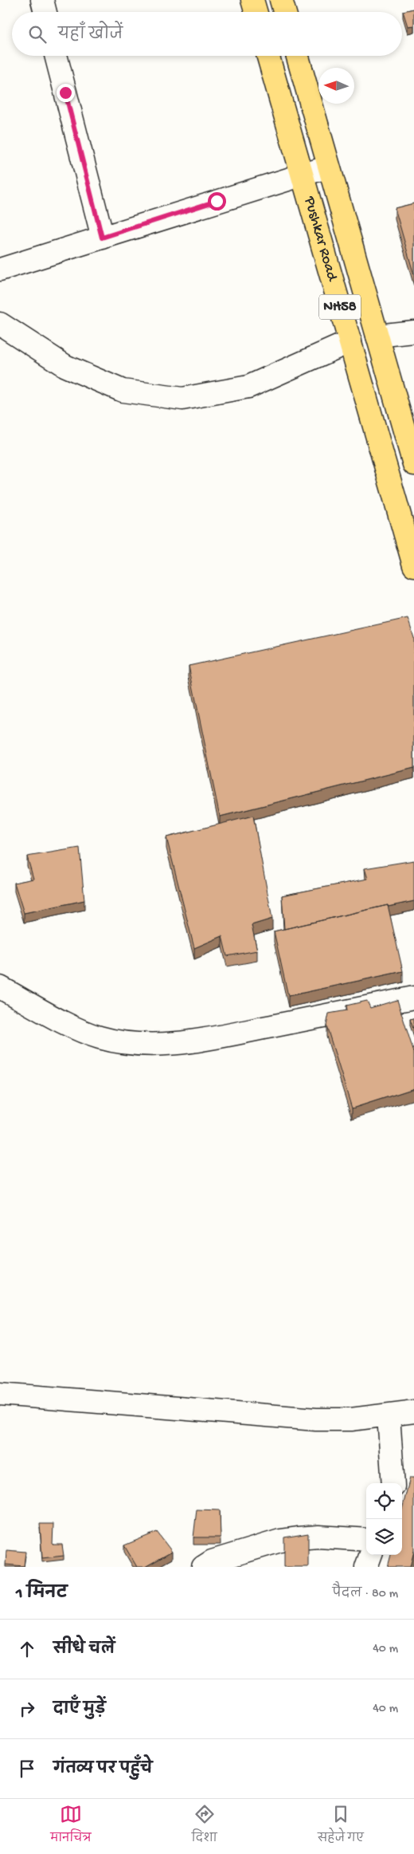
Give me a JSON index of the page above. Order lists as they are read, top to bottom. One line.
{"streets":{"highway":["Pushkar Road","NH58"]},"north":"left","page":{"search":"यहाँ खोजें","heading":["1 मिनट","पैदल · 80 m"],"list":[["सीधे चलें","40 m"],["दाएँ मुड़ें","40 m"],"गंतव्य पर पहुँचे"],"nav":["मानचित्र","दिशा","सहेजे गए"]}}
